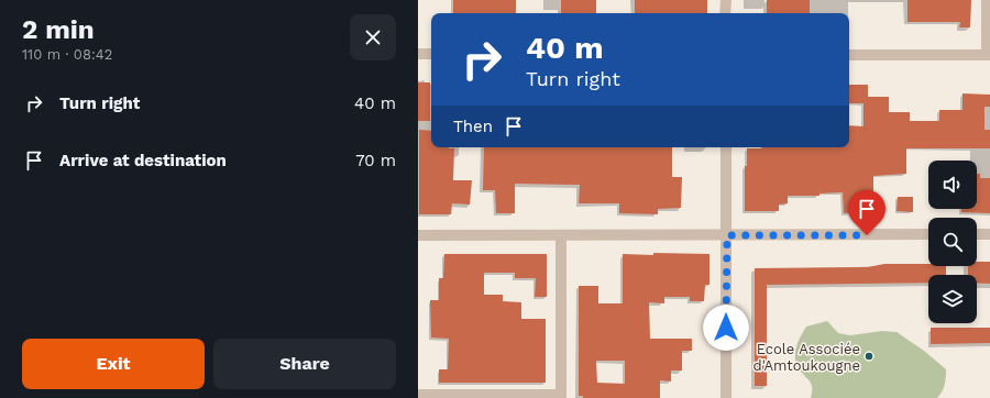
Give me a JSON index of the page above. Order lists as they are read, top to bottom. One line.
{"places":["Ecole Associée d'Amtoukougne"],"page":{"heading":["2 min","110 m · 08:42"],"turn":["40 m","Turn right"],"list":[{"name":"Turn right","value":"40 m"},{"name":"Arrive at destination","value":"70 m"}],"then":"Then","buttons":["Exit","Share"]}}
